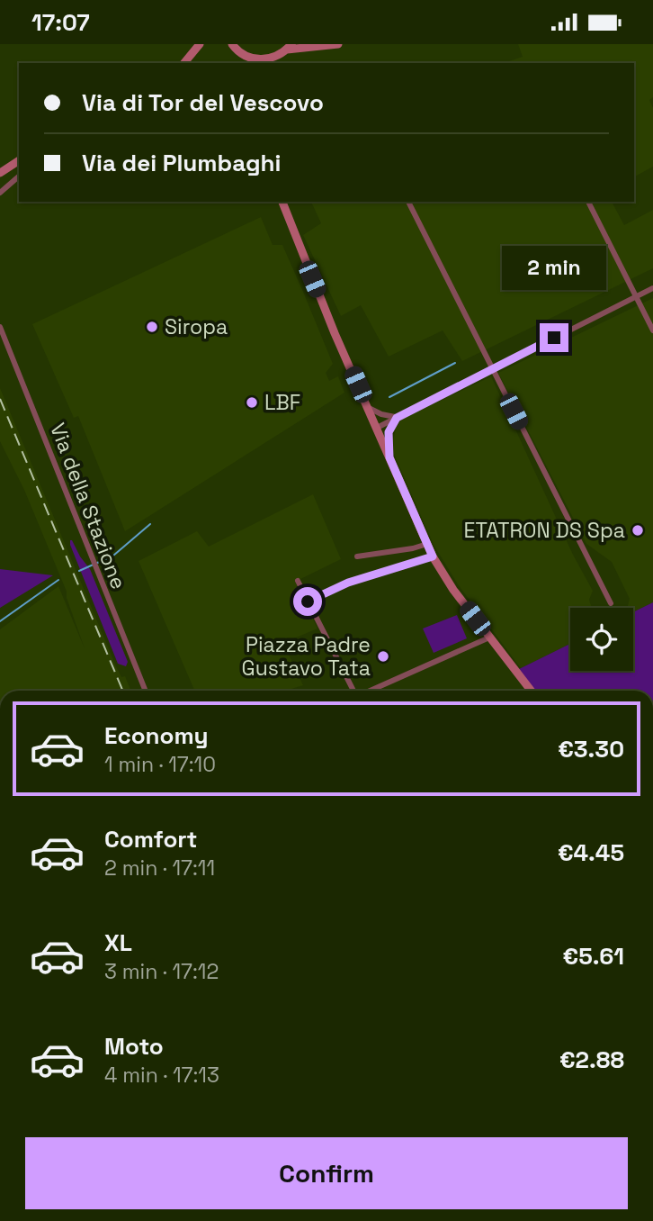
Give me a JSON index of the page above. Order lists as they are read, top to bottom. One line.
{"streets":{"street":["Via della Stazione"]},"places":["Siropa","LBF","ETATRON DS Spa","Piazza Padre Gustavo Tata"],"page":{"status":"17:07","banner":["Via di Tor del Vescovo","Via dei Plumbaghi"],"bubble":"2 min","list":[{"name":"Economy","note":"1 min · 17:10","value":"€3.30"},{"name":"Comfort","note":"2 min · 17:11","value":"€4.45"},{"name":"XL","note":"3 min · 17:12","value":"€5.61"},{"name":"Moto","note":"4 min · 17:13","value":"€2.88"}],"buttons":"Confirm"}}
